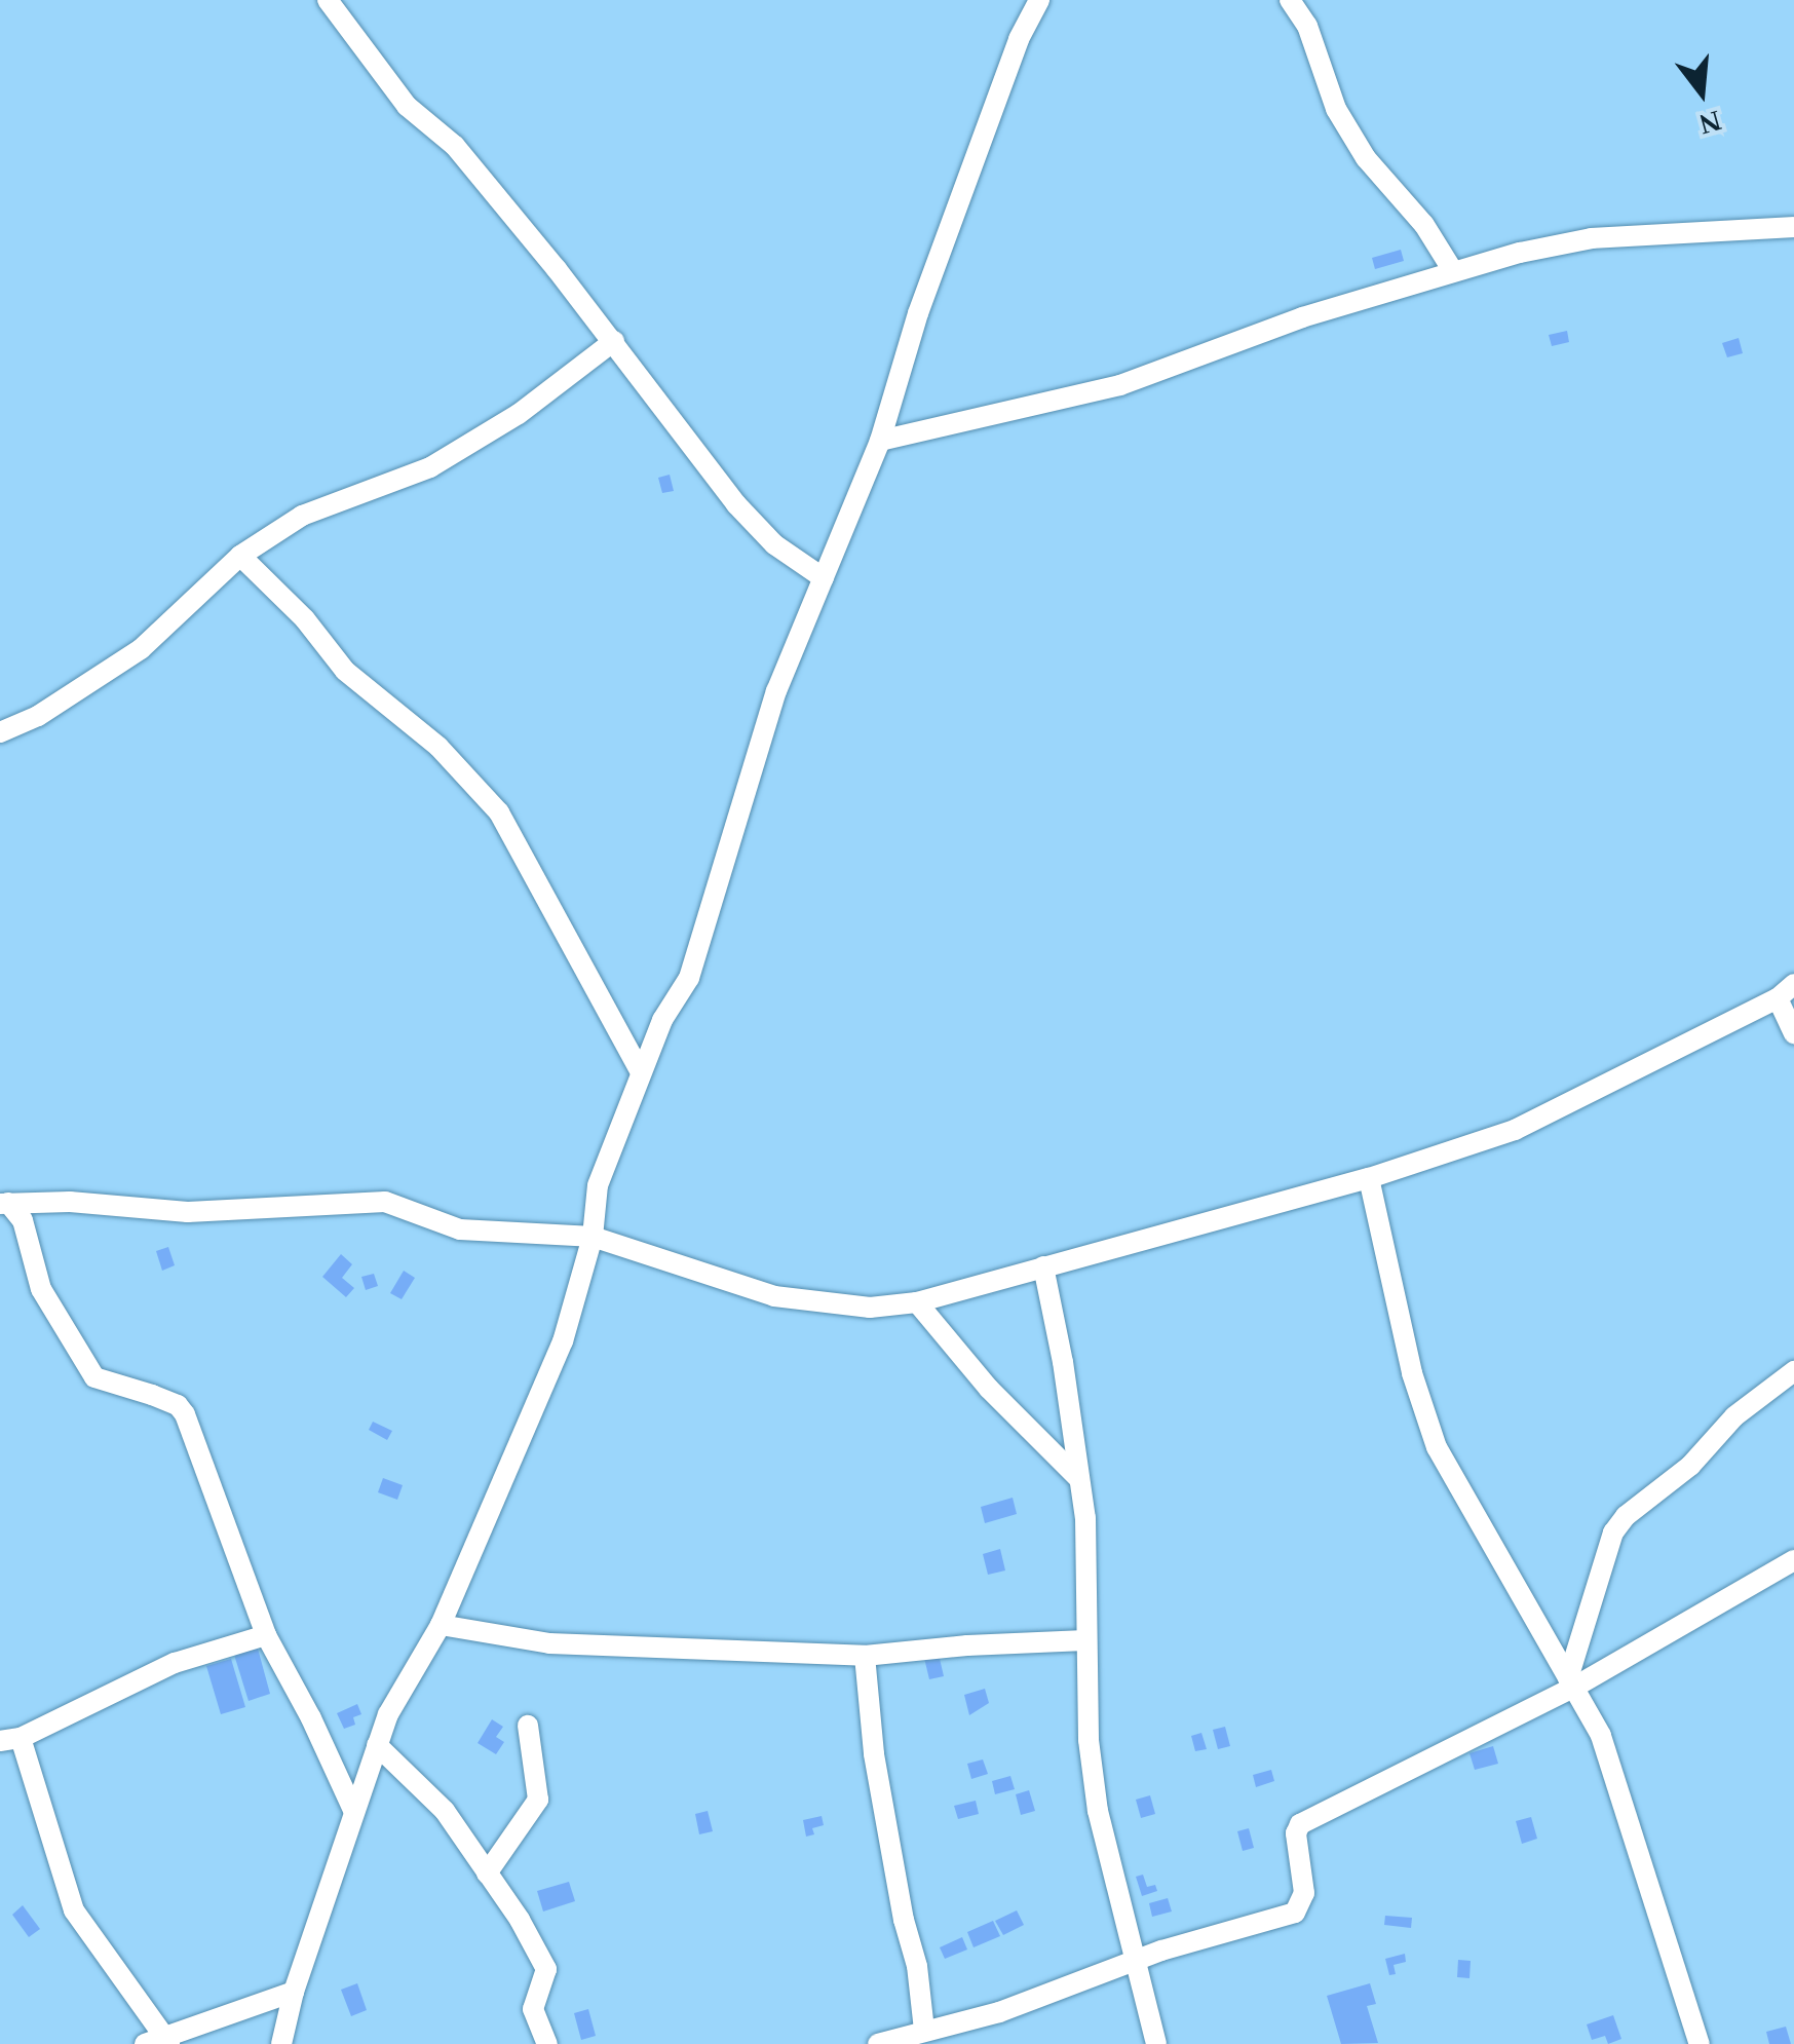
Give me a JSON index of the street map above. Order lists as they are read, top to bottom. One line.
{"north":"bottom"}
